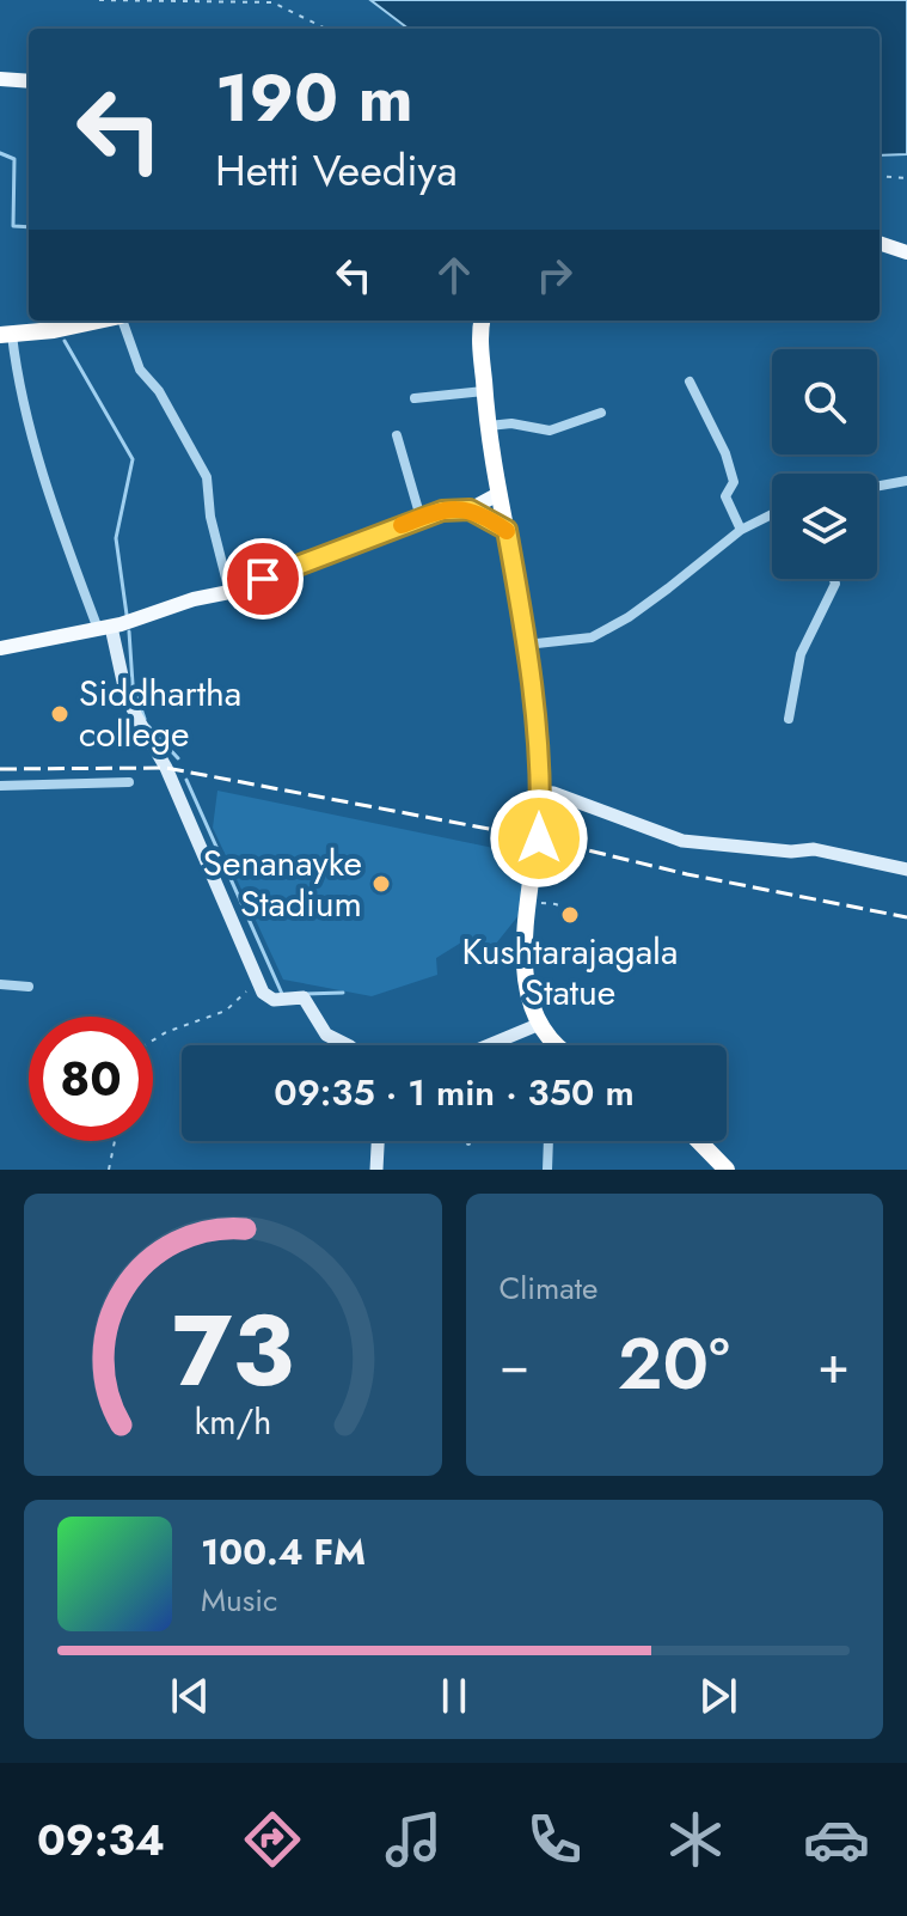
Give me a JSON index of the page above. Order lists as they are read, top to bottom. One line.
{"places":["Siddhartha college","Senanayke Stadium","Kushtarajagala Statue"],"page":{"turn":["190 m","Hetti Veediya"],"limit":"80","trip":"09:35 · 1 min · 350 m","tile":"Climate","heat":["−","20°","+"],"song":["100.4 FM","Music"],"tabs":"09:34","gauge":["73","km/h"]}}
